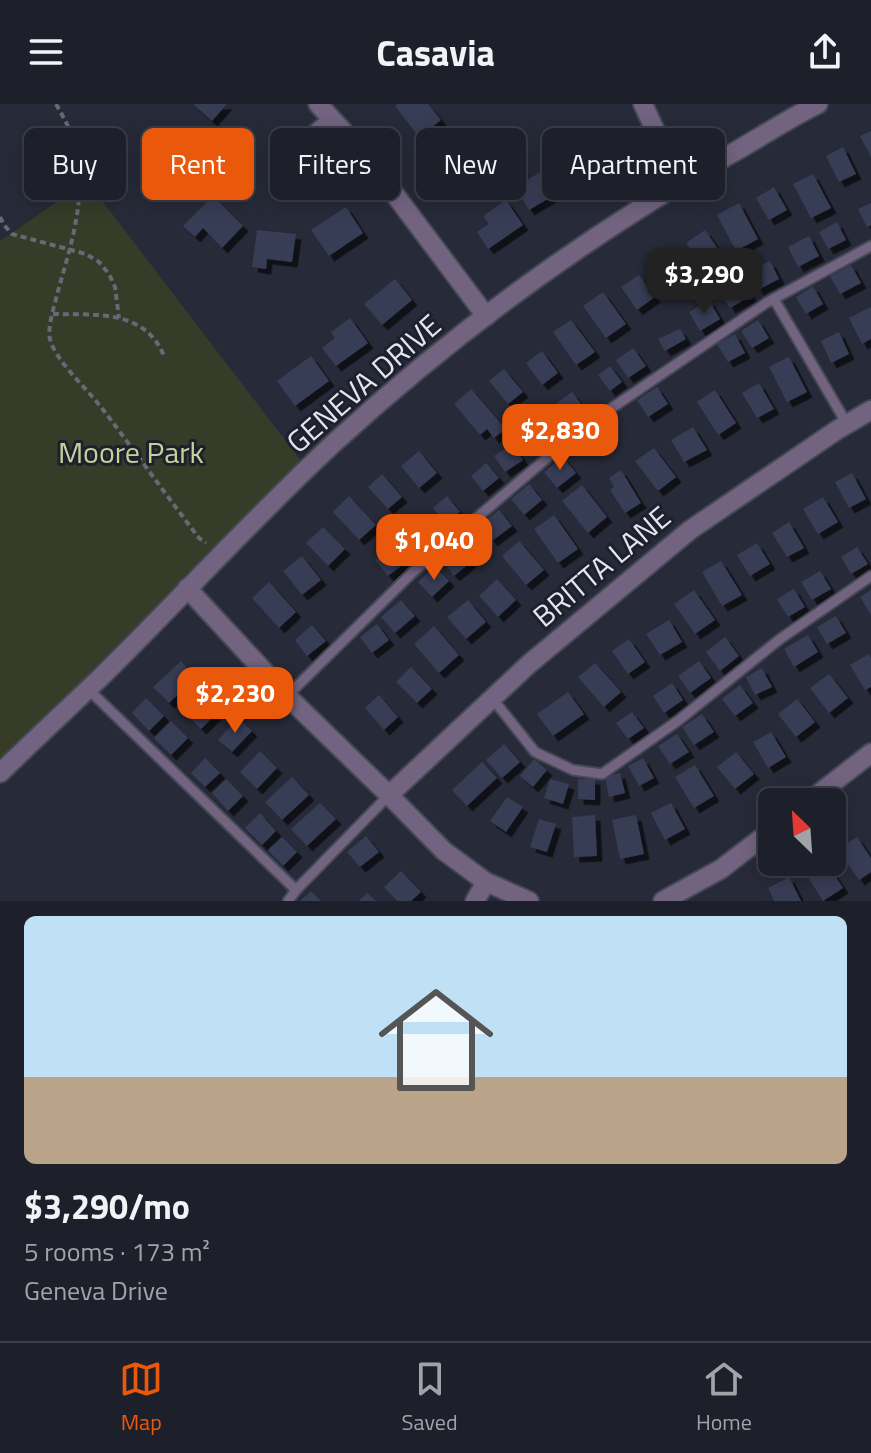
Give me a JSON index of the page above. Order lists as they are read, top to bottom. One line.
{"streets":{"street":["GENEVA DRIVE","BRITTA LANE"]},"parks":["Moore Park"],"north":"top left","page":{"header":"Casavia","chip":["Buy","Rent","Filters","New","Apartment"],"price":["$3,290","$2,830","$1,040","$2,230"],"list":[{"name":"$3,290/mo","note":"5 rooms · 173 m² · Geneva Drive"}],"tabs":["Map","Saved","Home"]}}
